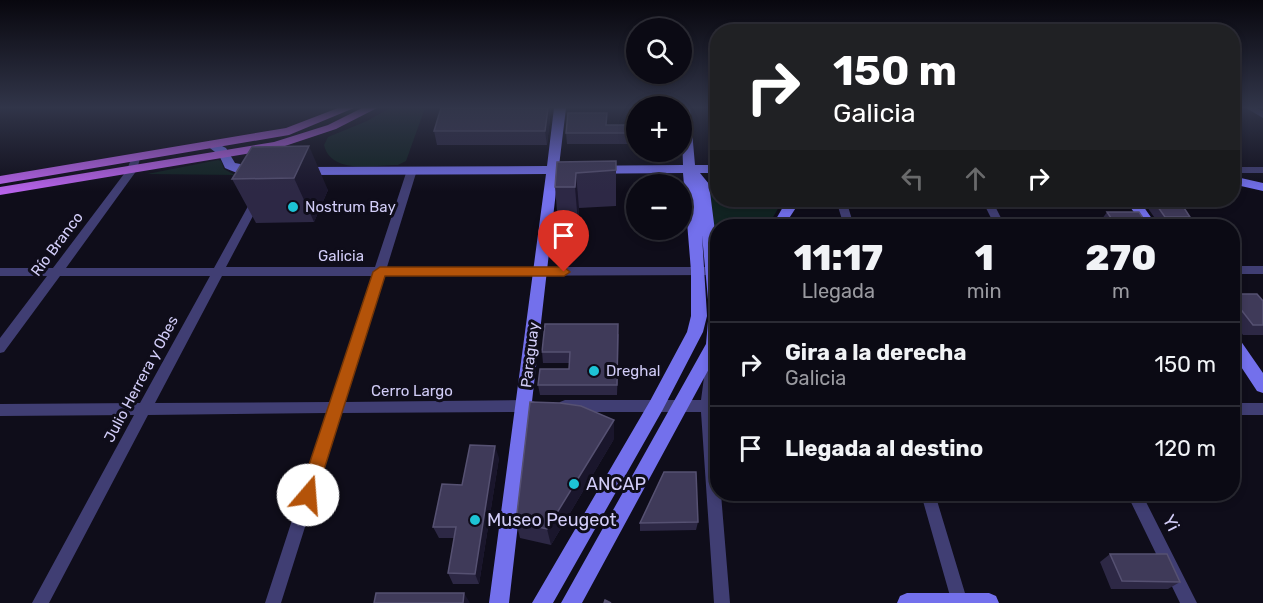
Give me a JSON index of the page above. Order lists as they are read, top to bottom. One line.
{"streets":{"street":["Río Branco","Galicia","Paraguay","Julio Herrera y Obes","Cerro Largo","Yi"]},"crossings":[["Río Branco","Galicia"],["Galicia","Paraguay"],["Galicia","Julio Herrera y Obes"],["Paraguay","Cerro Largo"],["Julio Herrera y Obes","Cerro Largo"]],"places":["Nostrum Bay","Dreghal","ANCAP","Museo Peugeot"],"page":{"map_buttons":["+","−"],"turn":["150 m","Galicia"],"eta":["11:17","Llegada","1","min","270","m"],"list":[{"name":"Gira a la derecha","note":"Galicia","value":"150 m"},{"name":"Llegada al destino","value":"120 m"}]}}
